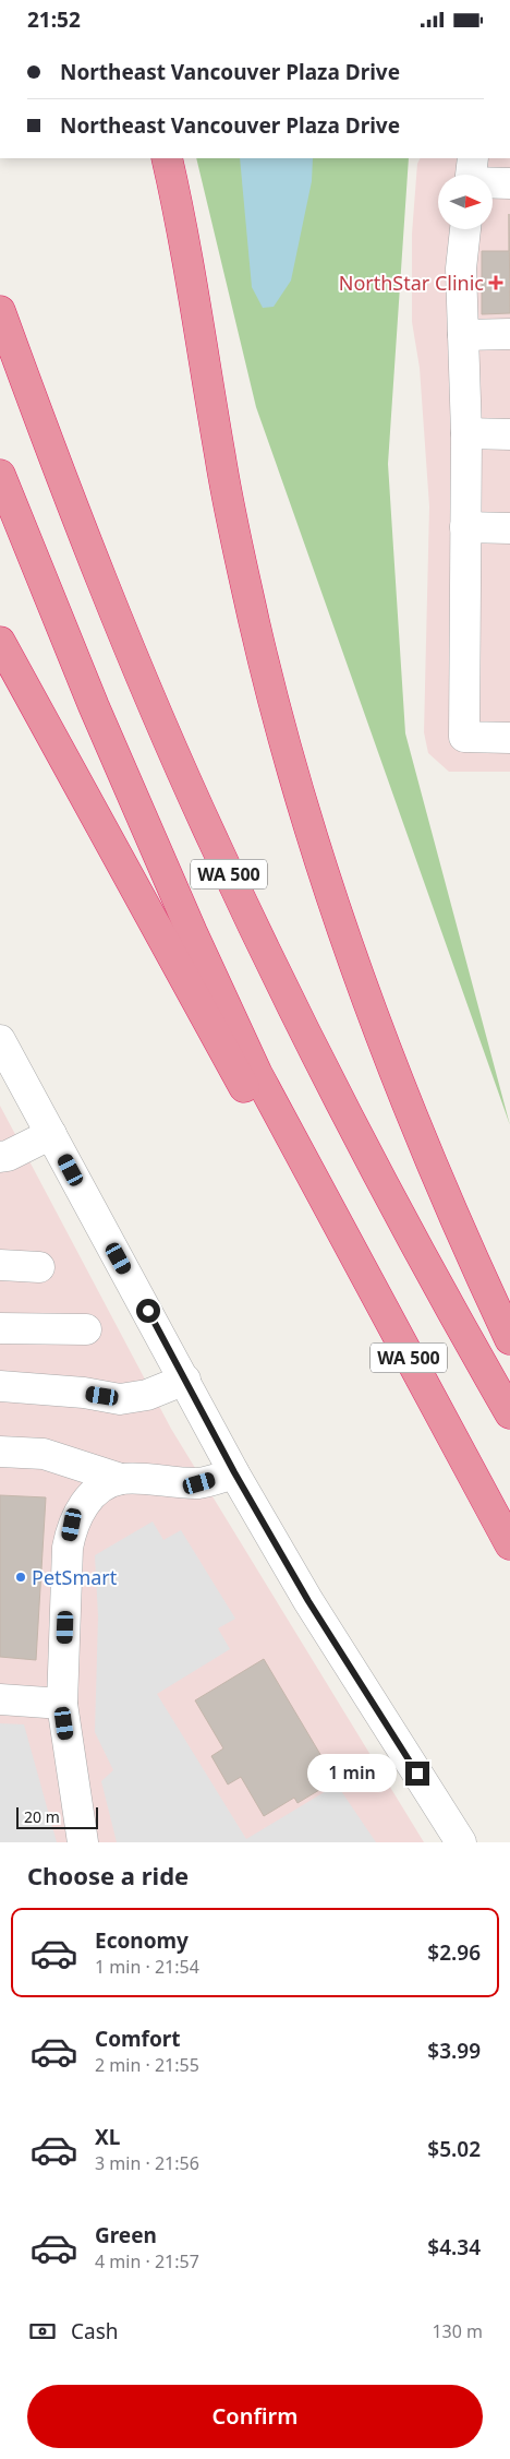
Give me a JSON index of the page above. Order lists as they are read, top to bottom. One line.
{"streets":{"highway":["WA 500"]},"places":{"health":["NorthStar Clinic"],"other":["PetSmart"]},"scale_bar":"20 m","north":"right","page":{"status":"21:52","banner":["Northeast Vancouver Plaza Drive","Northeast Vancouver Plaza Drive"],"bubble":"1 min","scale":"20 m","heading":"Choose a ride","list":[{"name":"Economy","note":"1 min · 21:54","value":"$2.96"},{"name":"Comfort","note":"2 min · 21:55","value":"$3.99"},{"name":"XL","note":"3 min · 21:56","value":"$5.02"},{"name":"Green","note":"4 min · 21:57","value":"$4.34"}],"pay":["Cash","130 m"],"buttons":"Confirm"}}
